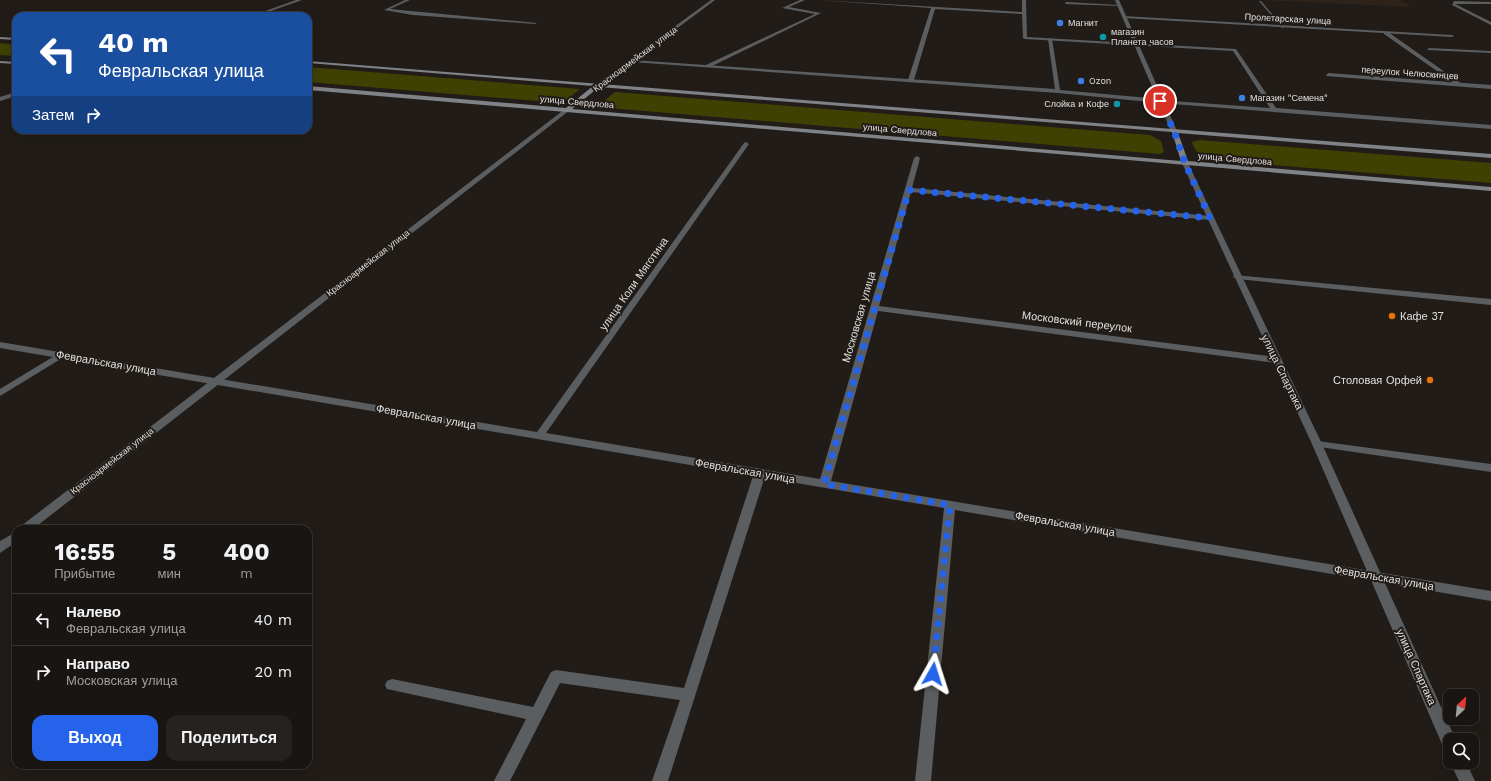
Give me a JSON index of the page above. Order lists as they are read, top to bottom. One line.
{"streets":{"main road":["Красноармейская улица","улица Свердлова","улица Спартака"],"street":["Пролетарская улица","переулок Челюскинцев","улица Коли Мяготина","Московская улица","Московский переулок","Февральская улица"]},"crossings":[["Пролетарская улица","улица Спартака"],["Красноармейская улица","улица Свердлова"],["Красноармейская улица","Февральская улица"],["улица Свердлова","улица Спартака"],["улица Коли Мяготина","Февральская улица"],["Московская улица","Московский переулок"],["Московская улица","Февральская улица"],["Московский переулок","улица Спартака"],["Февральская улица","улица Спартака"]],"places":["Магнит","магазин Планета часов","Ozon","Магазин \"Семена\"","Слойка и Кофе","Кафе 37","Столовая Орфей"],"north":"top right","page":{"turn":["40 m","Февральская улица"],"then":"Затем","eta":["16:55","Прибытие","5","мин","400","m"],"list":[{"name":"Налево","note":"Февральская улица","value":"40 m"},{"name":"Направо","note":"Московская улица","value":"20 m"}],"buttons":["Выход","Поделиться"]}}
